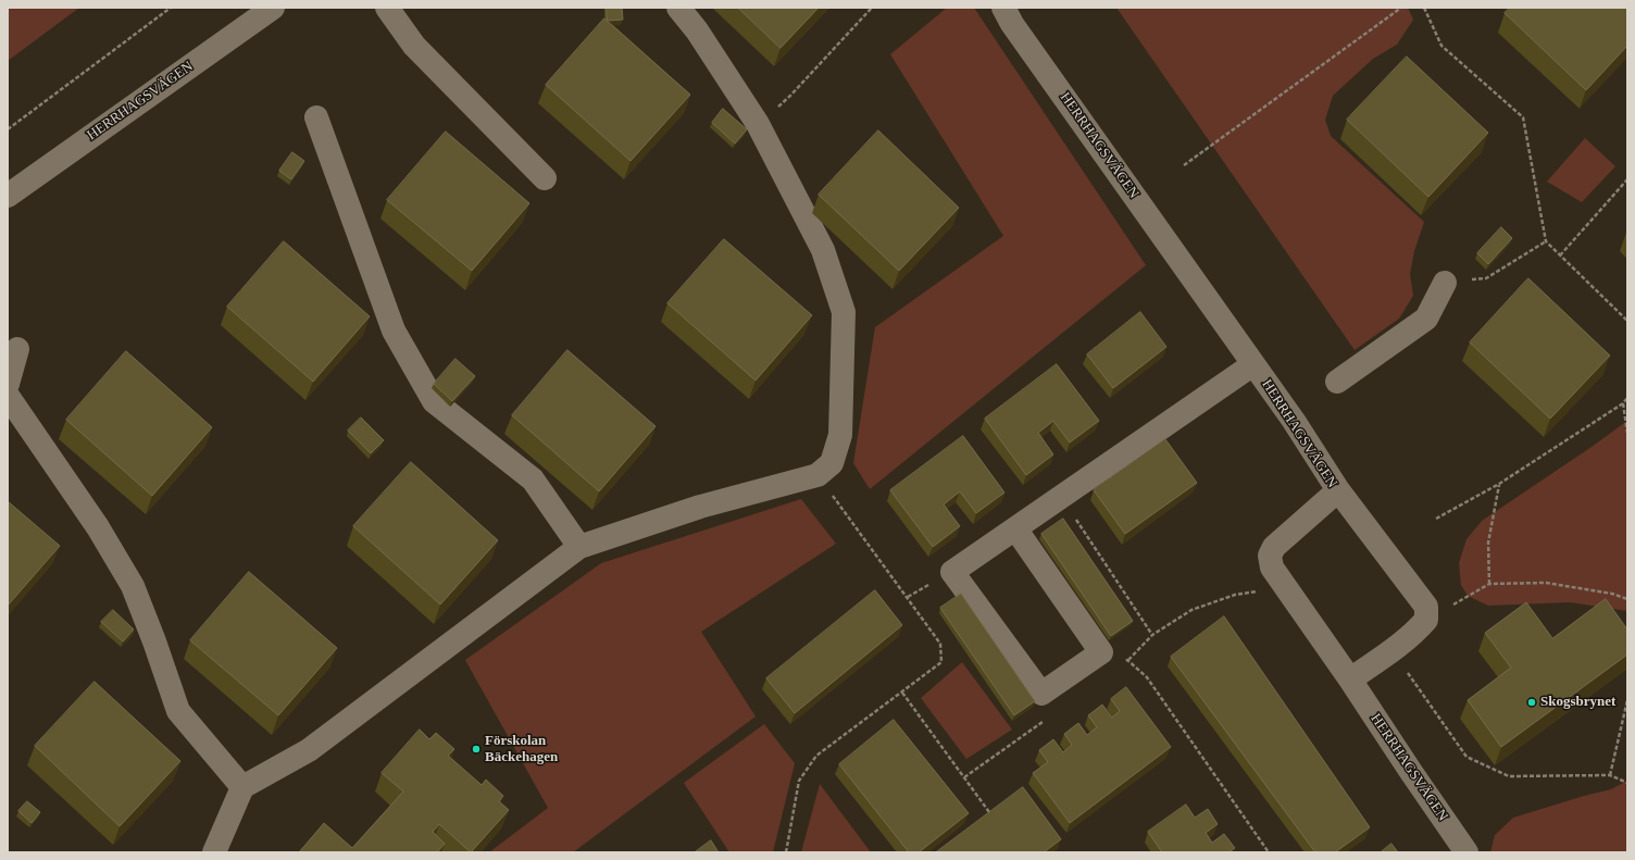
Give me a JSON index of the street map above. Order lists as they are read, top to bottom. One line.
{"streets":{"street":["HERRHAGSVÄGEN"]},"places":["Skogsbrynet","Förskolan Bäckehagen"]}
